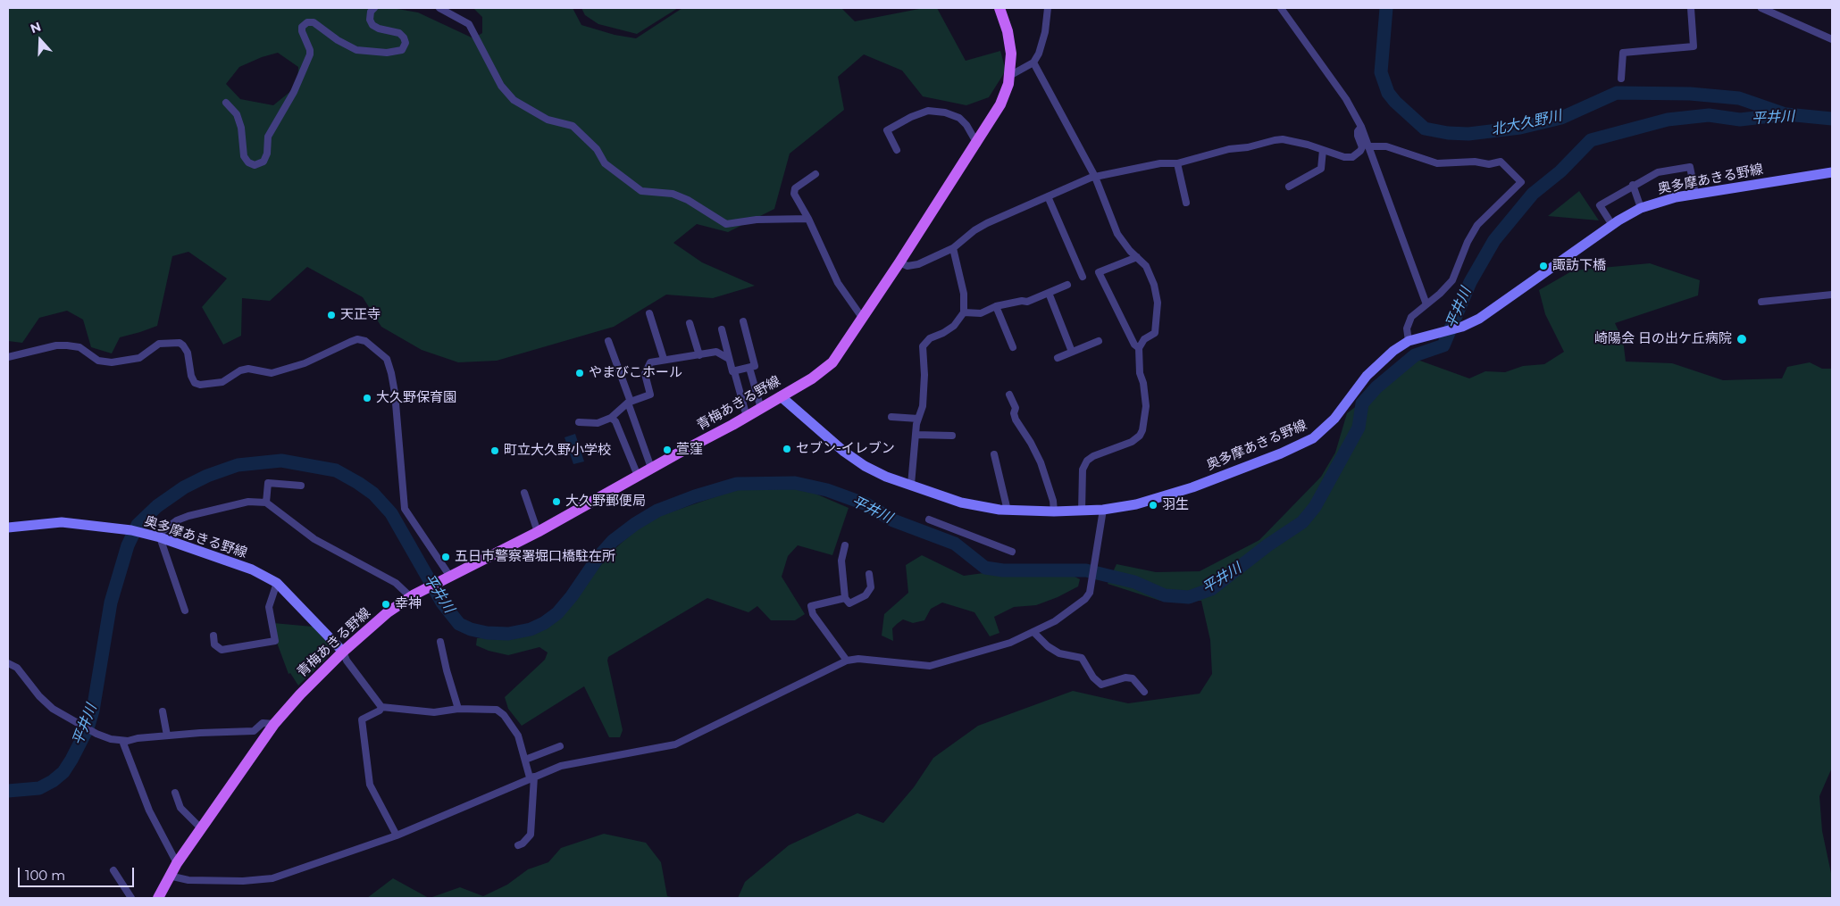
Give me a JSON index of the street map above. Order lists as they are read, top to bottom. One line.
{"streets":{"main road":["奥多摩あきる野線","青梅あきる野線"]},"crossings":[["奥多摩あきる野線","青梅あきる野線"]],"water":["平井川","北大久野川"],"places":["諏訪下橋","天正寺","崎陽会 日の出ケ丘病院","やまびこホール","大久野保育園","セブン-イレブン","萱窪","町立大久野小学校","大久野郵便局","羽生","五日市警察署堀口橋駐在所","幸神"],"scale_bar":"100 m","north":"top"}
